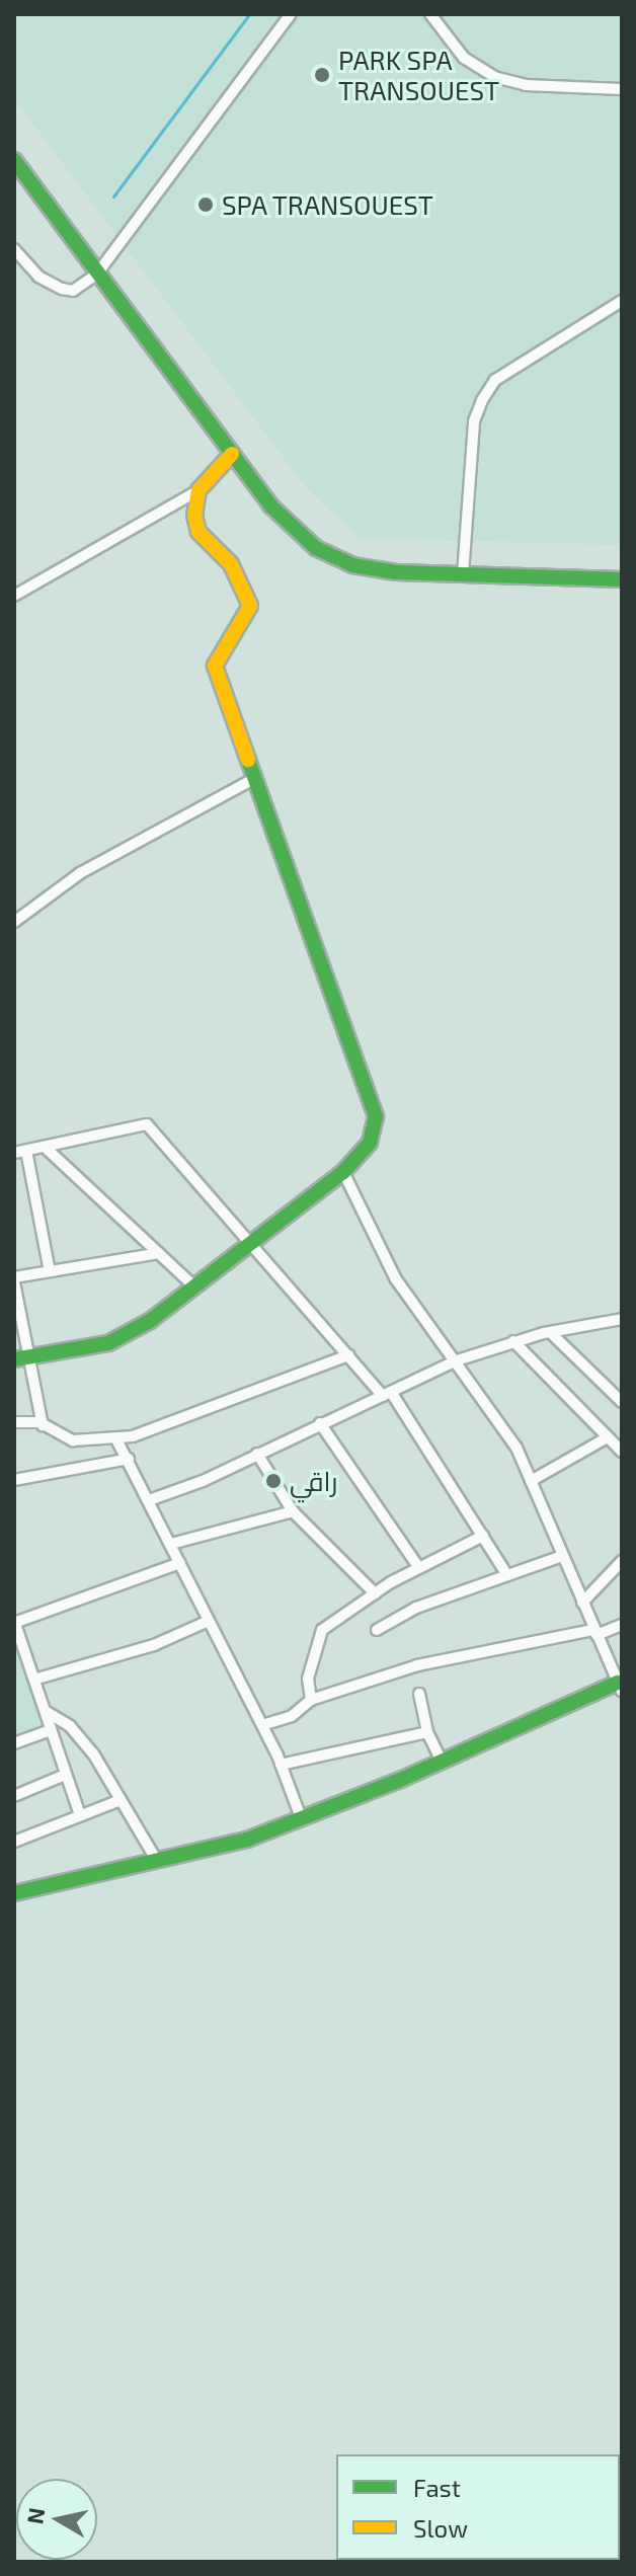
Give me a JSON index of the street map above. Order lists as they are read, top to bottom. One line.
{"places":["PARK SPA TRANSOUEST","SPA TRANSOUEST","راقي"],"legend":["Fast","Slow"],"north":"left"}
